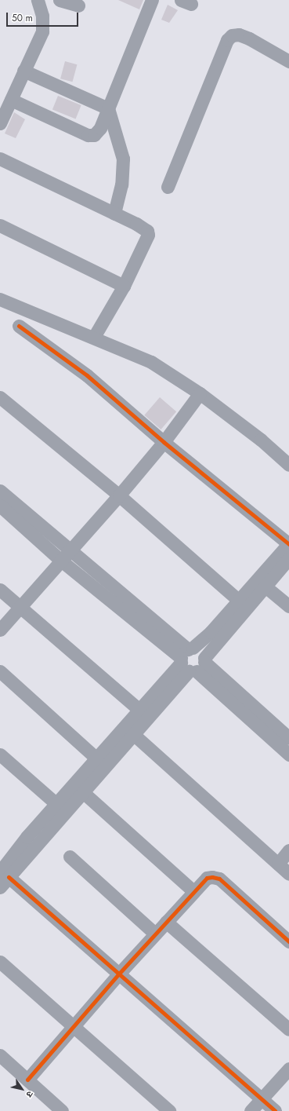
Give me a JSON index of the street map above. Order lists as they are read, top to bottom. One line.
{"scale_bar":"50 m","north":"bottom right"}
